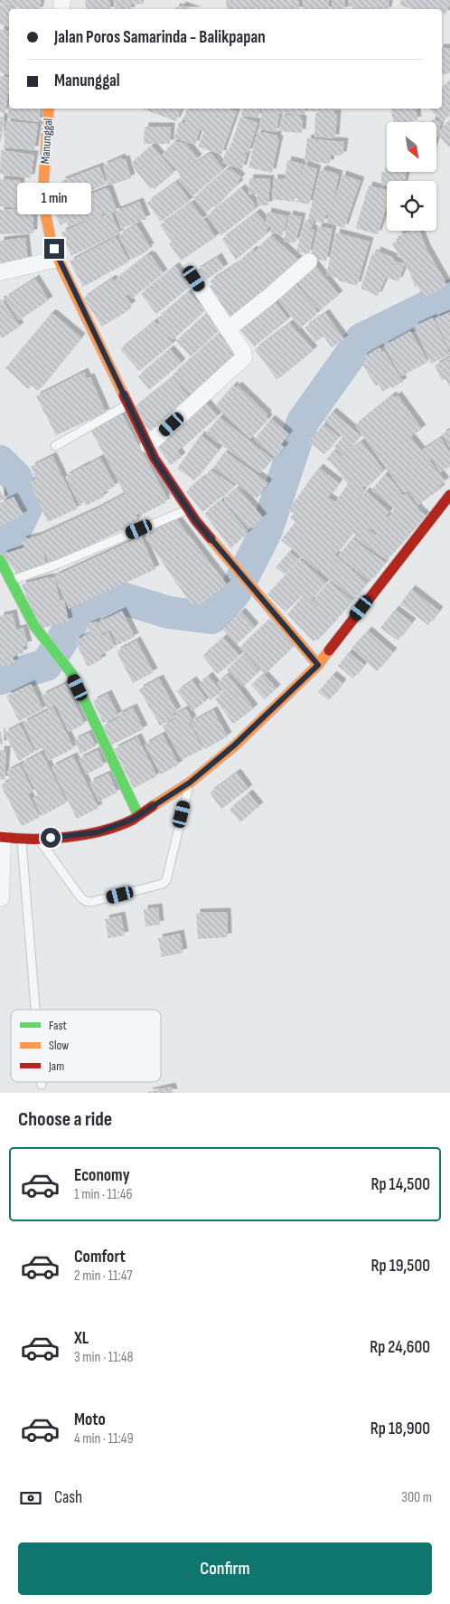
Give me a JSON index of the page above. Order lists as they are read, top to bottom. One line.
{"streets":{"main road":["Manunggal"]},"legend":["Fast","Slow","Jam"],"north":"bottom right","page":{"banner":["Jalan Poros Samarinda - Balikpapan","Manunggal"],"bubble":"1 min","heading":"Choose a ride","list":[{"name":"Economy","note":"1 min · 11:46","value":"Rp 14,500"},{"name":"Comfort","note":"2 min · 11:47","value":"Rp 19,500"},{"name":"XL","note":"3 min · 11:48","value":"Rp 24,600"},{"name":"Moto","note":"4 min · 11:49","value":"Rp 18,900"}],"pay":["Cash","300 m"],"buttons":"Confirm"}}
